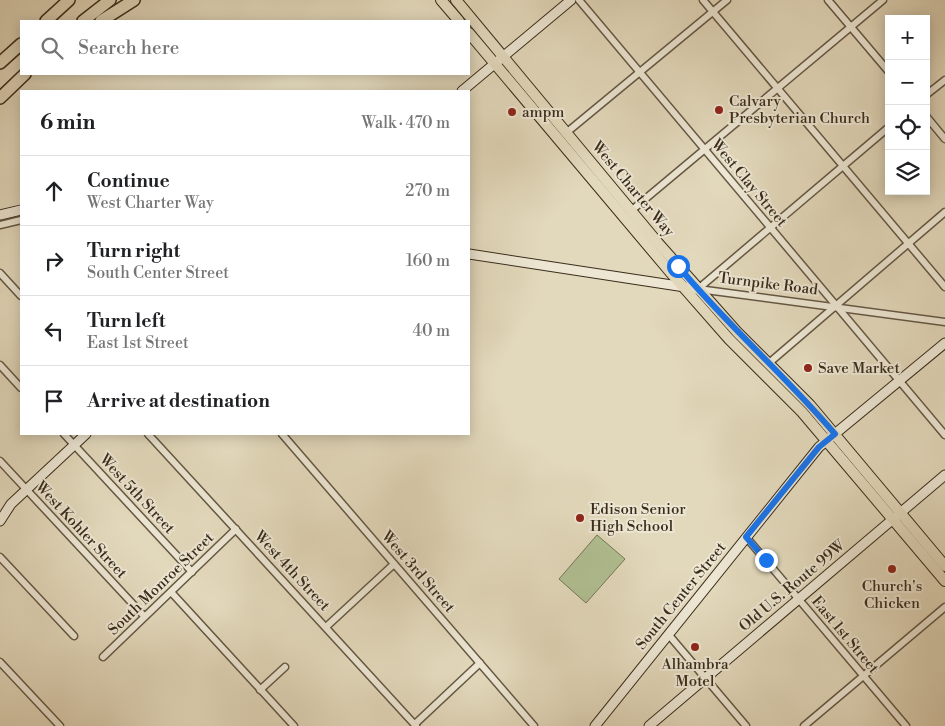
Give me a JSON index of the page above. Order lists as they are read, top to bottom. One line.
{"streets":{"main road":["West Charter Way","Turnpike Road","Old U.S. Route 99W","South Center Street"],"street":["West Clay Street","West 5th Street","West Kohler Street","West 4th Street","West 3rd Street","South Monroe Street","East 1st Street"]},"crossings":[["West Clay Street","Turnpike Road"],["West Clay Street","South Center Street"],["West Charter Way","Turnpike Road"],["West Charter Way","South Center Street"],["West 5th Street","South Monroe Street"],["West Kohler Street","South Monroe Street"],["West 4th Street","South Monroe Street"],["Old U.S. Route 99W","East 1st Street"],["South Center Street","East 1st Street"]],"places":["Calvary Presbyterian Church","ampm","Save Market","Edison Senior High School","Church's Chicken","Alhambra Motel"],"page":{"map_buttons":["+","−"],"search":"Search here","heading":["6 min","Walk · 470 m"],"list":[["Continue","West Charter Way","270 m"],["Turn right","South Center Street","160 m"],["Turn left","East 1st Street","40 m"],"Arrive at destination"]}}
